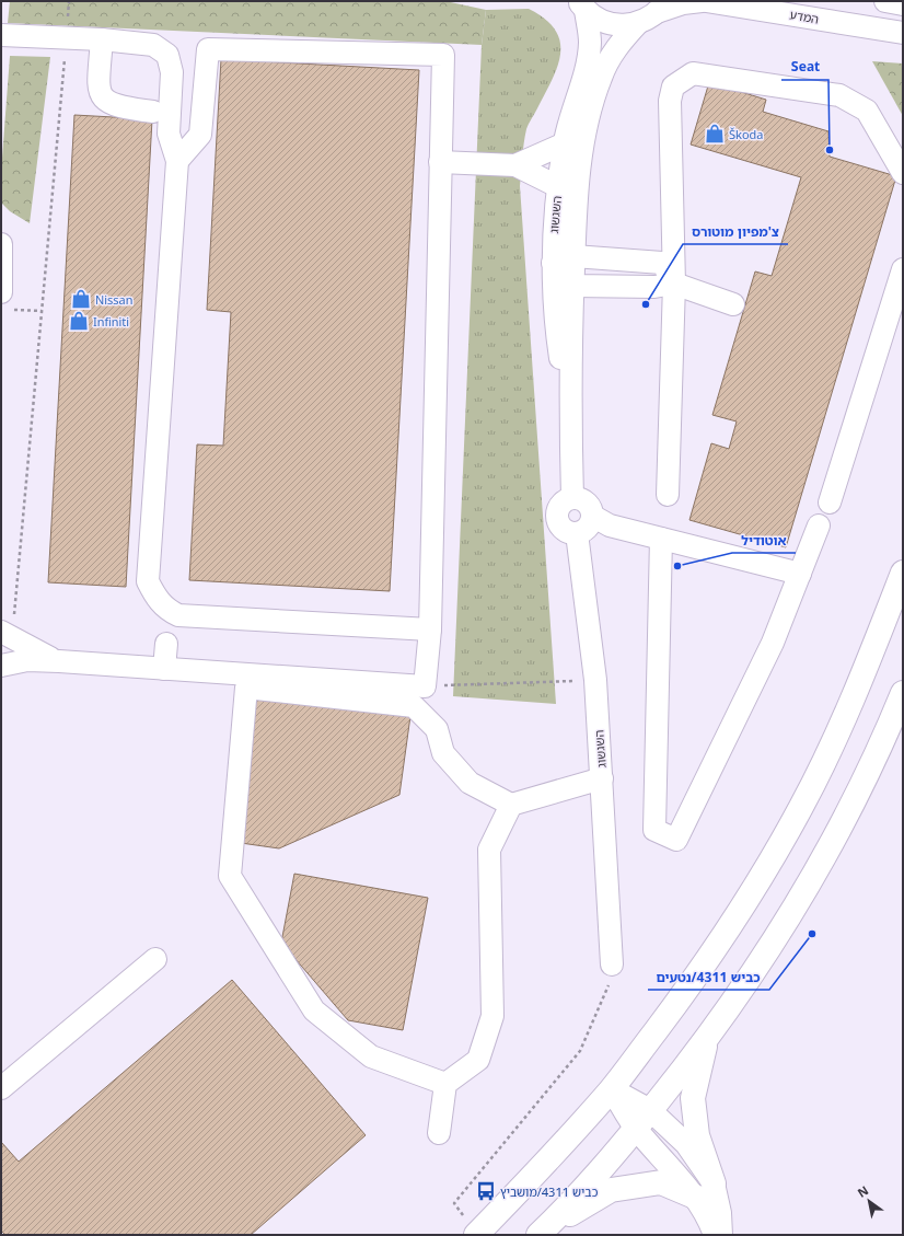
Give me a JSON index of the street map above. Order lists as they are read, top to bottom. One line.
{"streets":{"street":["המדע","השגשוג"]},"places":{"shop":["Škoda","Nissan","Infiniti"],"other":["Seat","צ'מפיון מוטורס","אוטודיל","כביש 4311/נטעים"],"bus stop":["כביש 4311/מושביץ"]},"north":"top left"}
